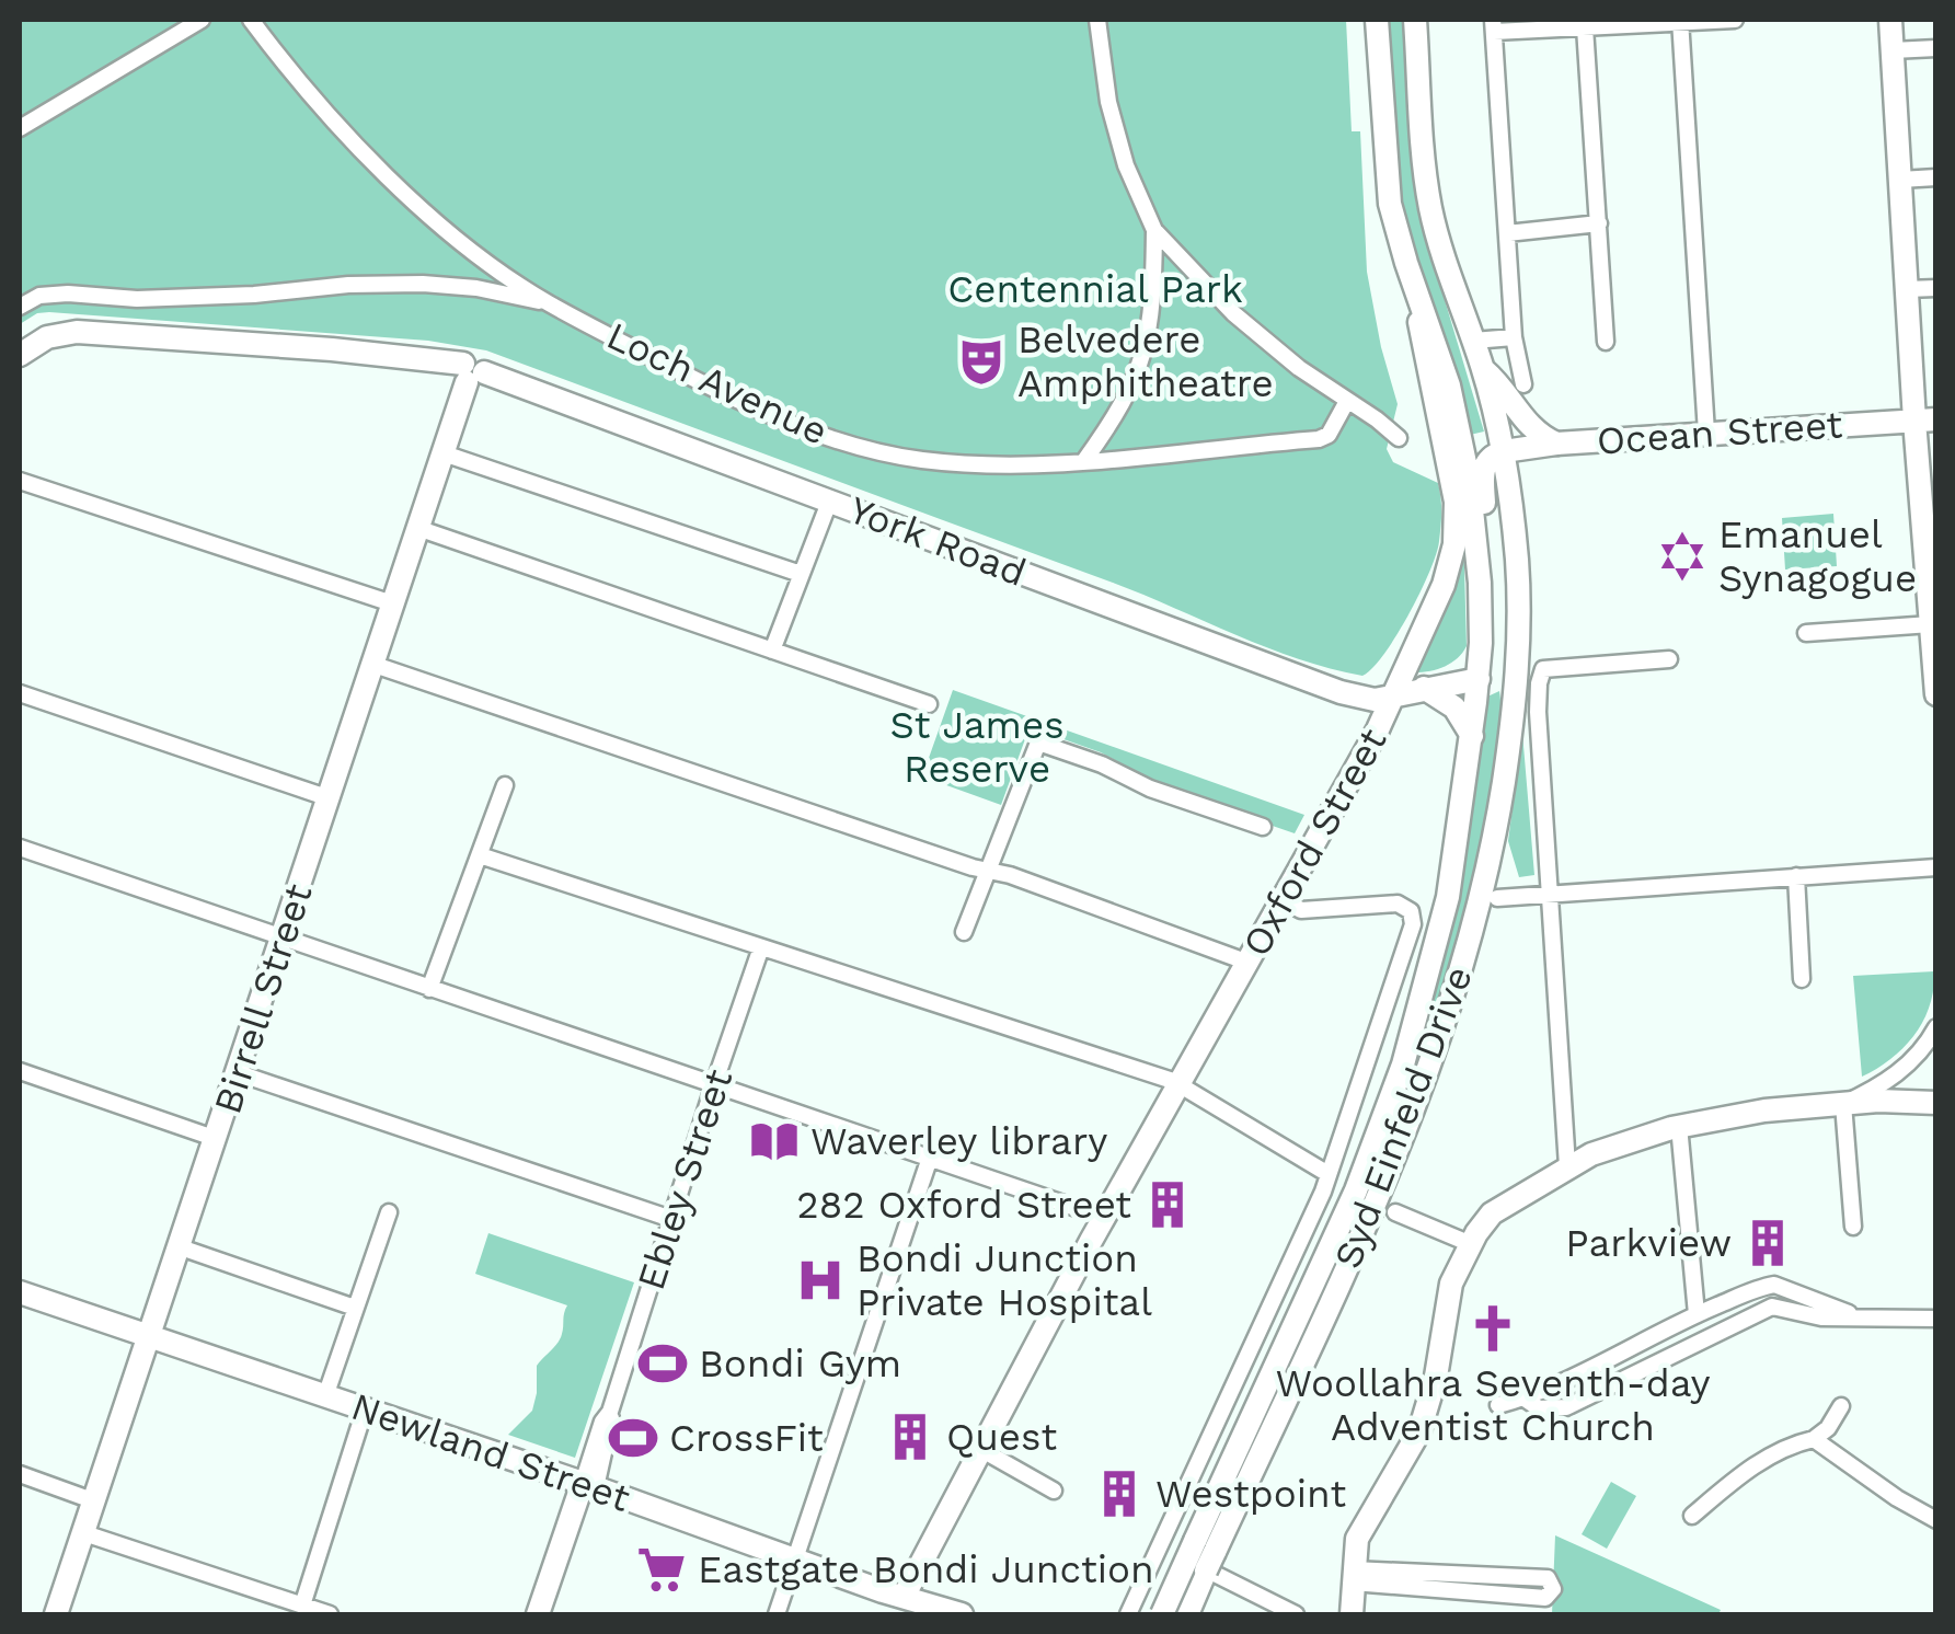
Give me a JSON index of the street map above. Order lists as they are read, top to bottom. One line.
{"streets":{"main road":["Ocean Street","York Road","Oxford Street","Birrell Street","Syd Einfeld Drive","Ebley Street","Newland Street"],"street":["Loch Avenue"]},"crossings":[["York Road","Oxford Street"],["York Road","Birrell Street"],["Oxford Street","Syd Einfeld Drive"],["Oxford Street","Newland Street"],["Birrell Street","Newland Street"],["Ebley Street","Newland Street"]],"parks":["Centennial Park","St James Reserve"],"places":{"theatre":["Belvedere Amphitheatre"],"synagogue":["Emanuel Synagogue"],"library":["Waverley library"],"building":["282 Oxford Street","Parkview","Quest","Westpoint"],"hospital":["Bondi Junction Private Hospital"],"church":["Woollahra Seventh-day Adventist Church"],"sports":["Bondi Gym","CrossFit"],"supermarket":["Eastgate Bondi Junction"]}}
